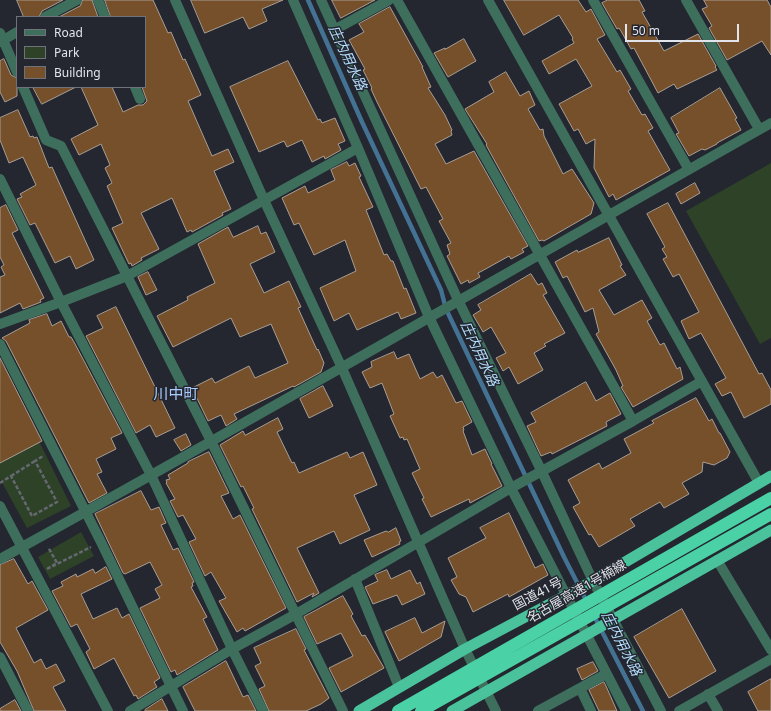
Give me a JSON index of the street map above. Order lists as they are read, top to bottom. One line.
{"streets":{"highway":["名古屋高速1号楠線","国道41号"]},"districts":["川中町"],"water":["庄内用水路"],"legend":["Road","Park","Building"],"scale_bar":"50 m"}
